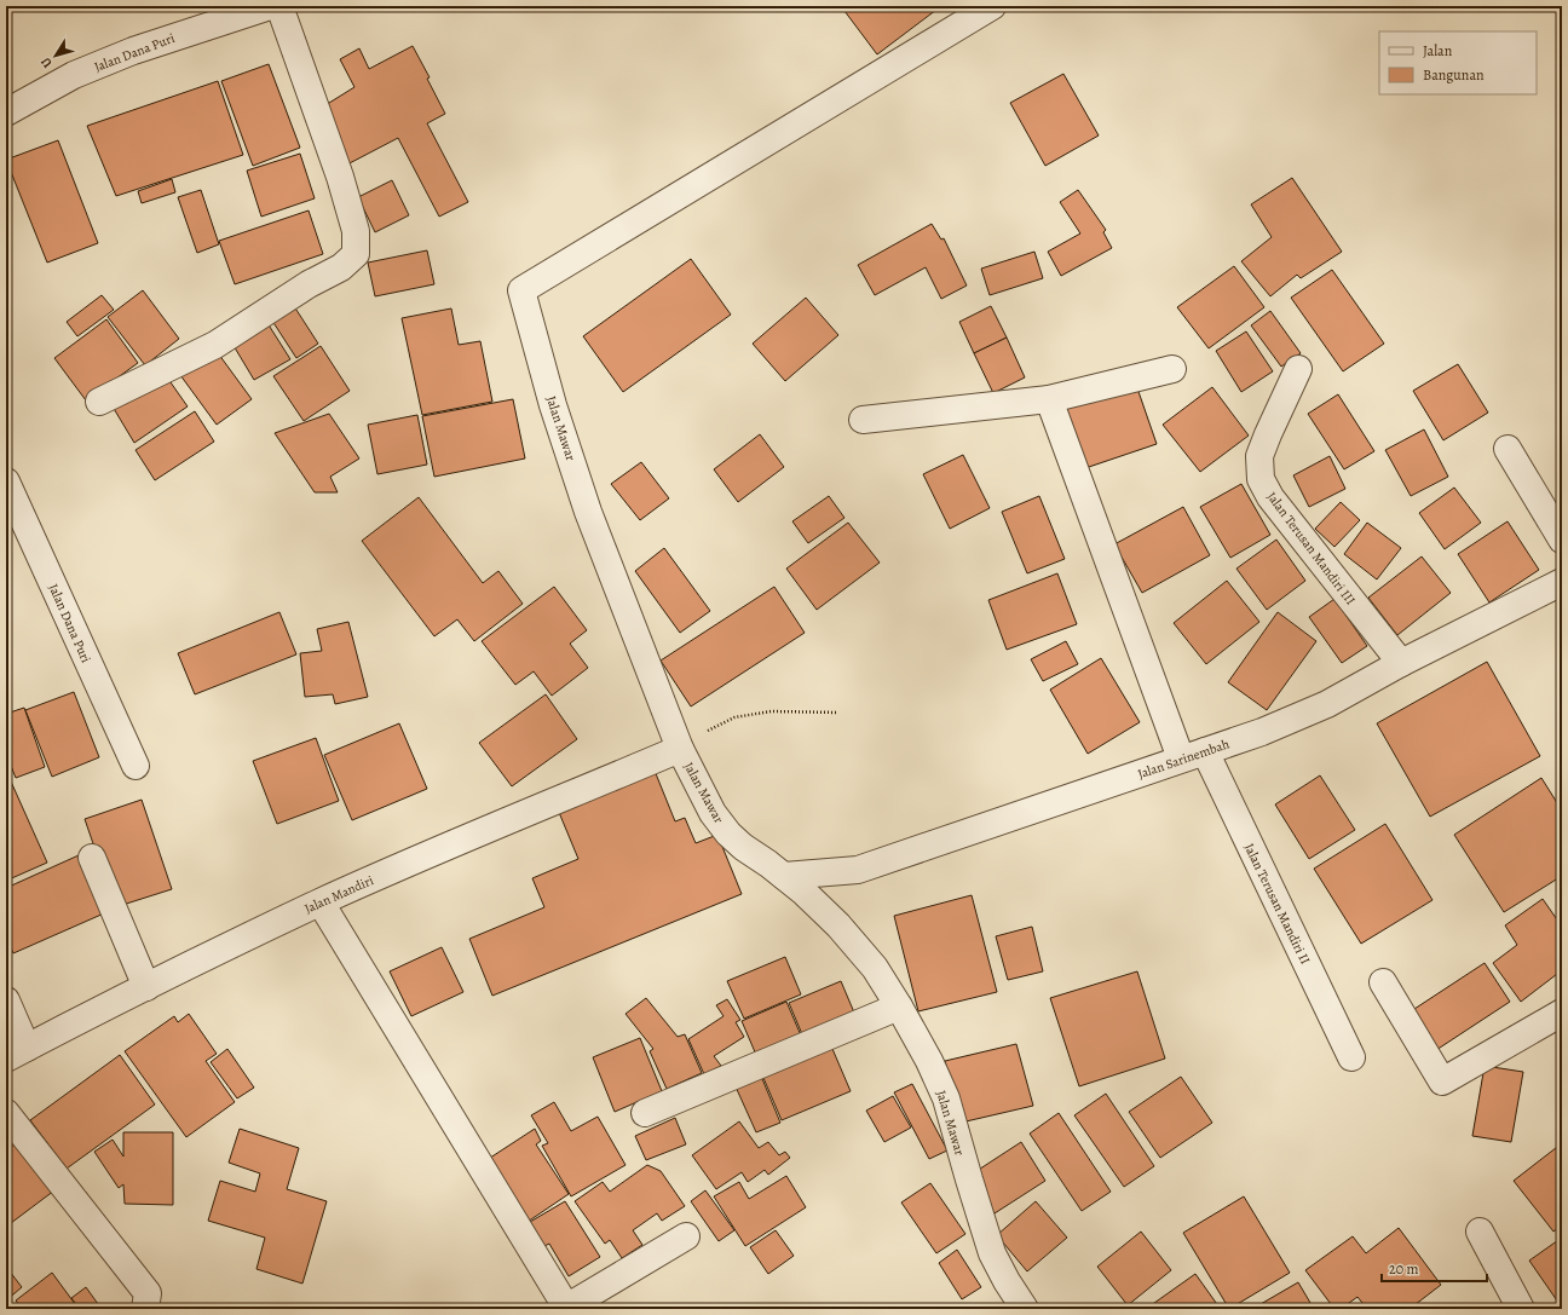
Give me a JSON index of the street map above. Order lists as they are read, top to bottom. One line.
{"streets":{"street":["Jalan Dana Puri","Jalan Mawar","Jalan Terusan Mandiri III","Jalan Sarinembah","Jalan Mandiri","Jalan Terusan Mandiri II"]},"crossings":[["Jalan Mawar","Jalan Sarinembah"],["Jalan Mawar","Jalan Mandiri"],["Jalan Terusan Mandiri III","Jalan Sarinembah"],["Jalan Sarinembah","Jalan Terusan Mandiri II"]],"legend":["Jalan","Bangunan"],"scale_bar":"20 m","north":"bottom left"}
